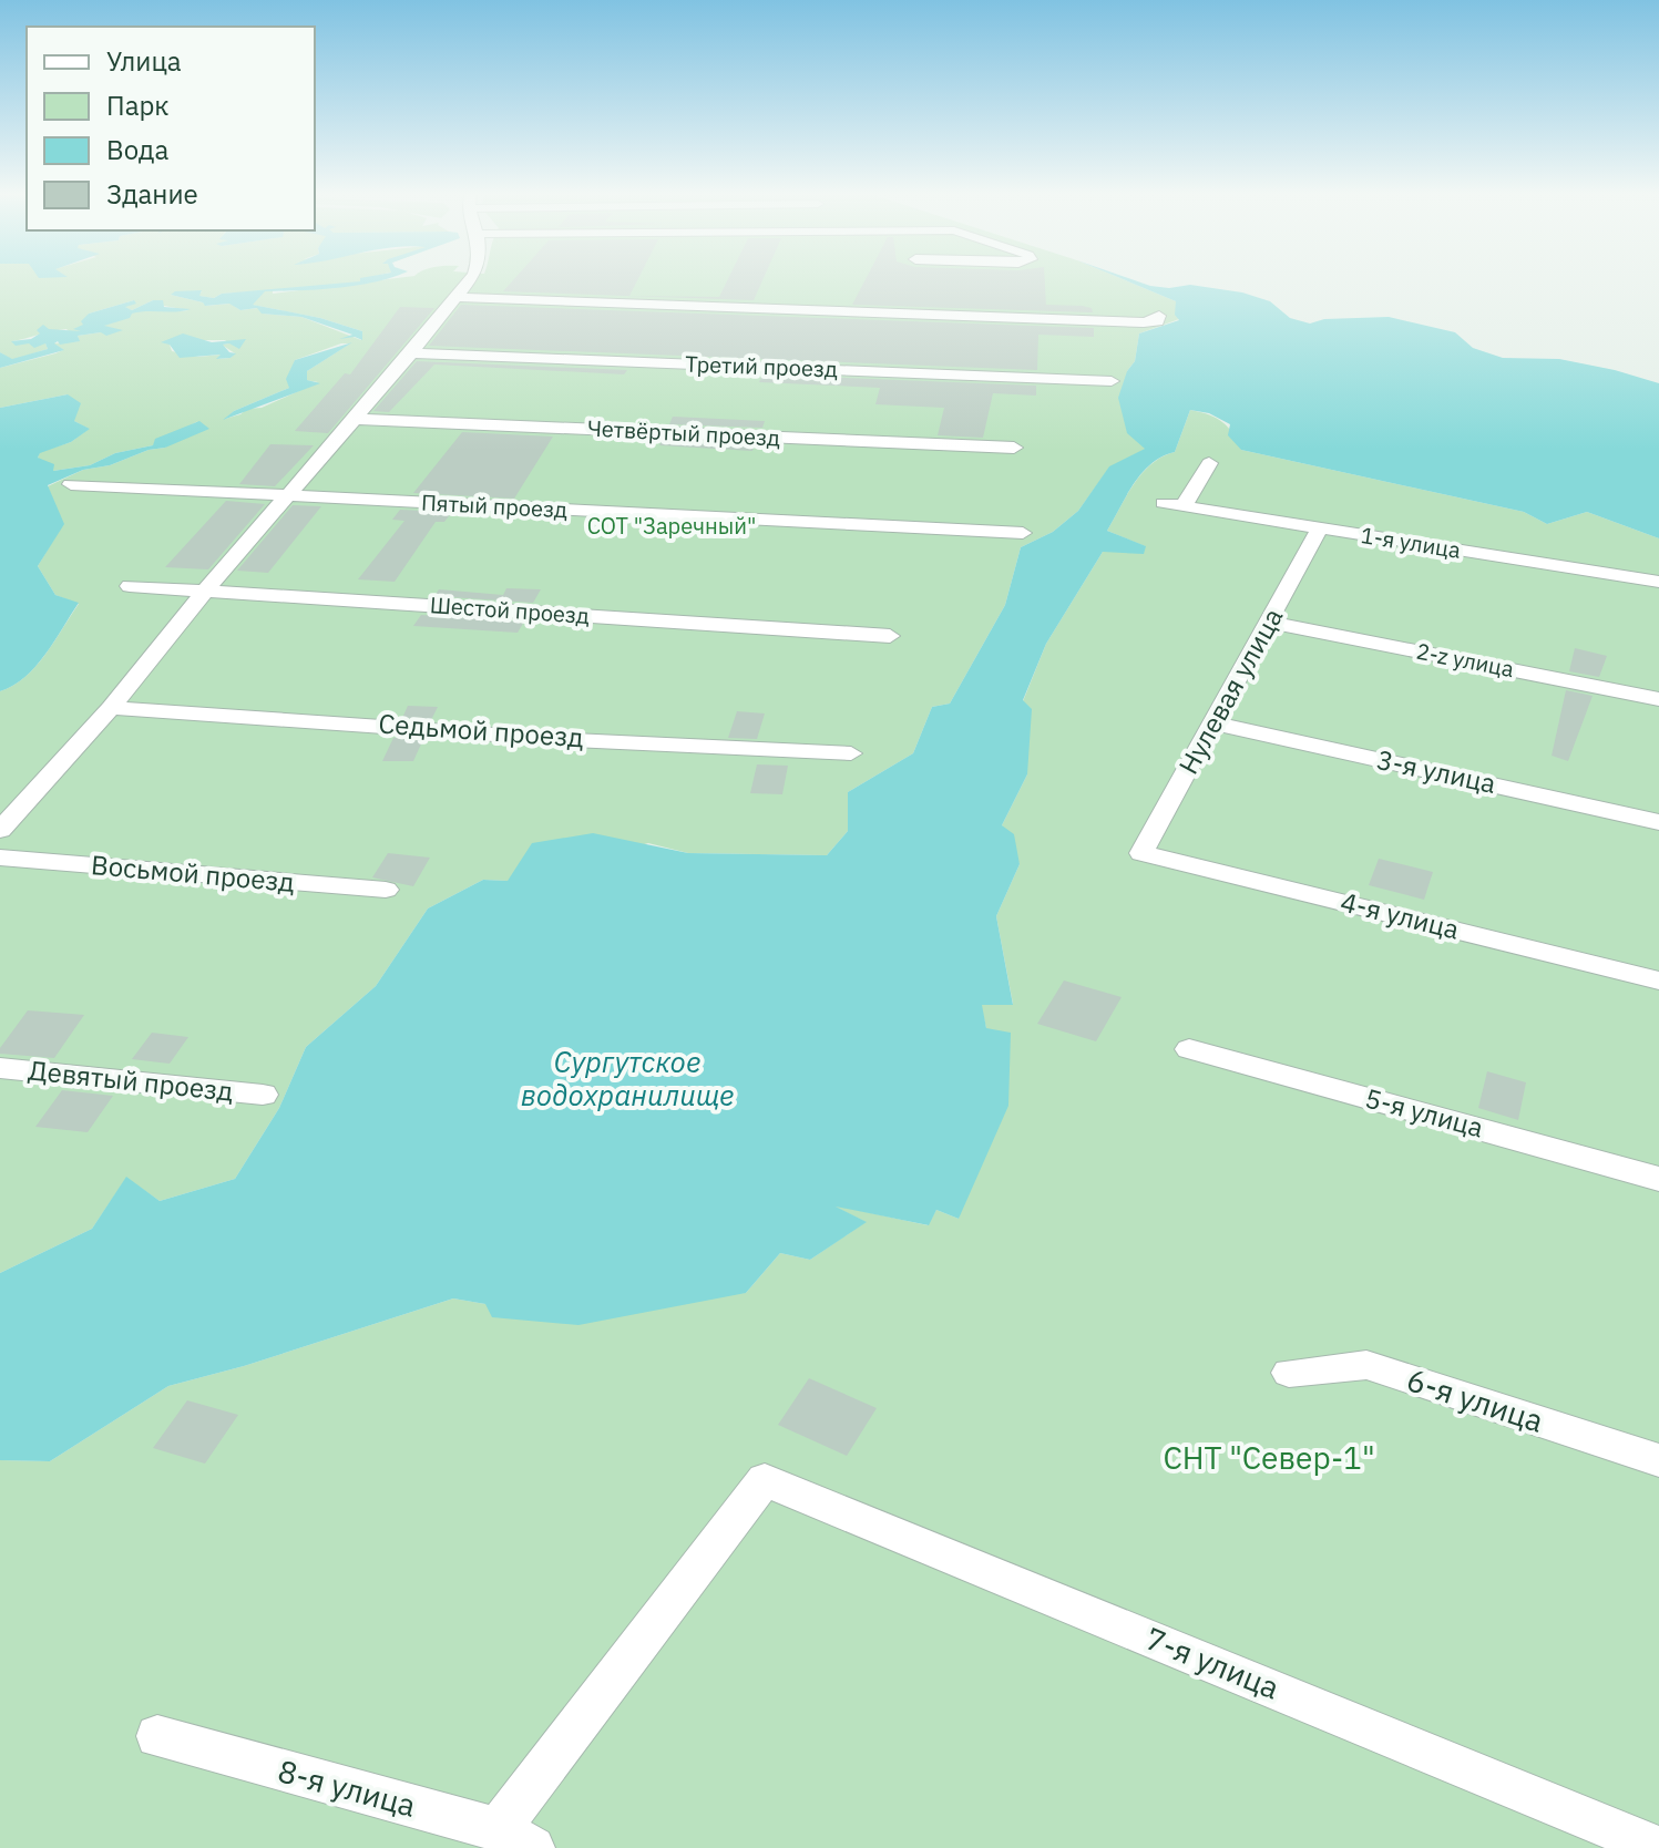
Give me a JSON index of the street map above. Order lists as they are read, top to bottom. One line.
{"streets":{"street":["Третий проезд","Четвёртый проезд","Пятый проезд","1-я улица","Шестой проезд","2-z улица","Нулевая улица","Седьмой проезд","3-я улица","Восьмой проезд","4-я улица","Девятый проезд","5-я улица","6-я улица","7-я улица","8-я улица"]},"crossings":[["1-я улица","Нулевая улица"],["2-z улица","Нулевая улица"],["Нулевая улица","3-я улица"],["Нулевая улица","4-я улица"],["7-я улица","8-я улица"]],"water":["Сургутское водохранилище"],"parks":["СОТ \"Заречный\"","СНТ \"Север-1\""],"legend":["Улица","Парк","Вода","Здание"]}
